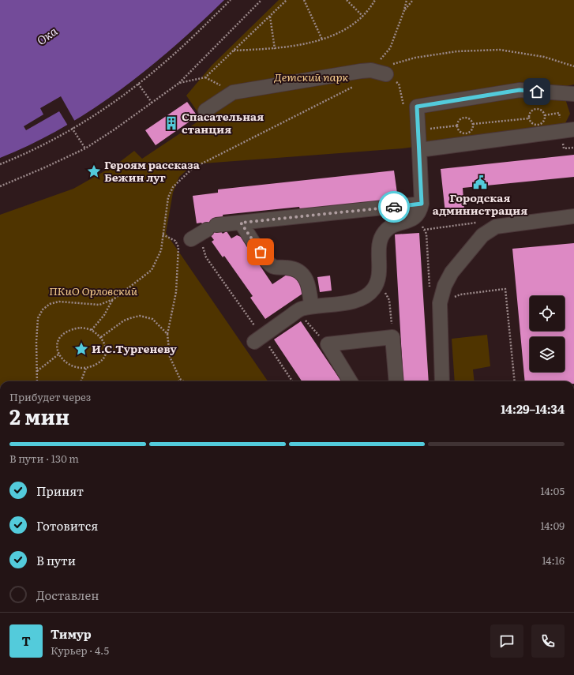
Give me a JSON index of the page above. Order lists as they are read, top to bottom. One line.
{"water":["Ока"],"parks":["Детский парк","ПКиО Орловский"],"places":{"building":["Спасательная станция"],"place":["Героям рассказа Бежин луг","И.С.Тургеневу"],"public building":["Городская администрация"]},"page":{"heading":["2 мин","Прибудет через","14:29–14:34"],"panel":["Тимур","Курьер · 4.5"],"bar":"В пути · 130 m","list":[["Принят","14:05"],["Готовится","14:09"],["В пути","14:16"],"Доставлен"],"round":"Т"}}
